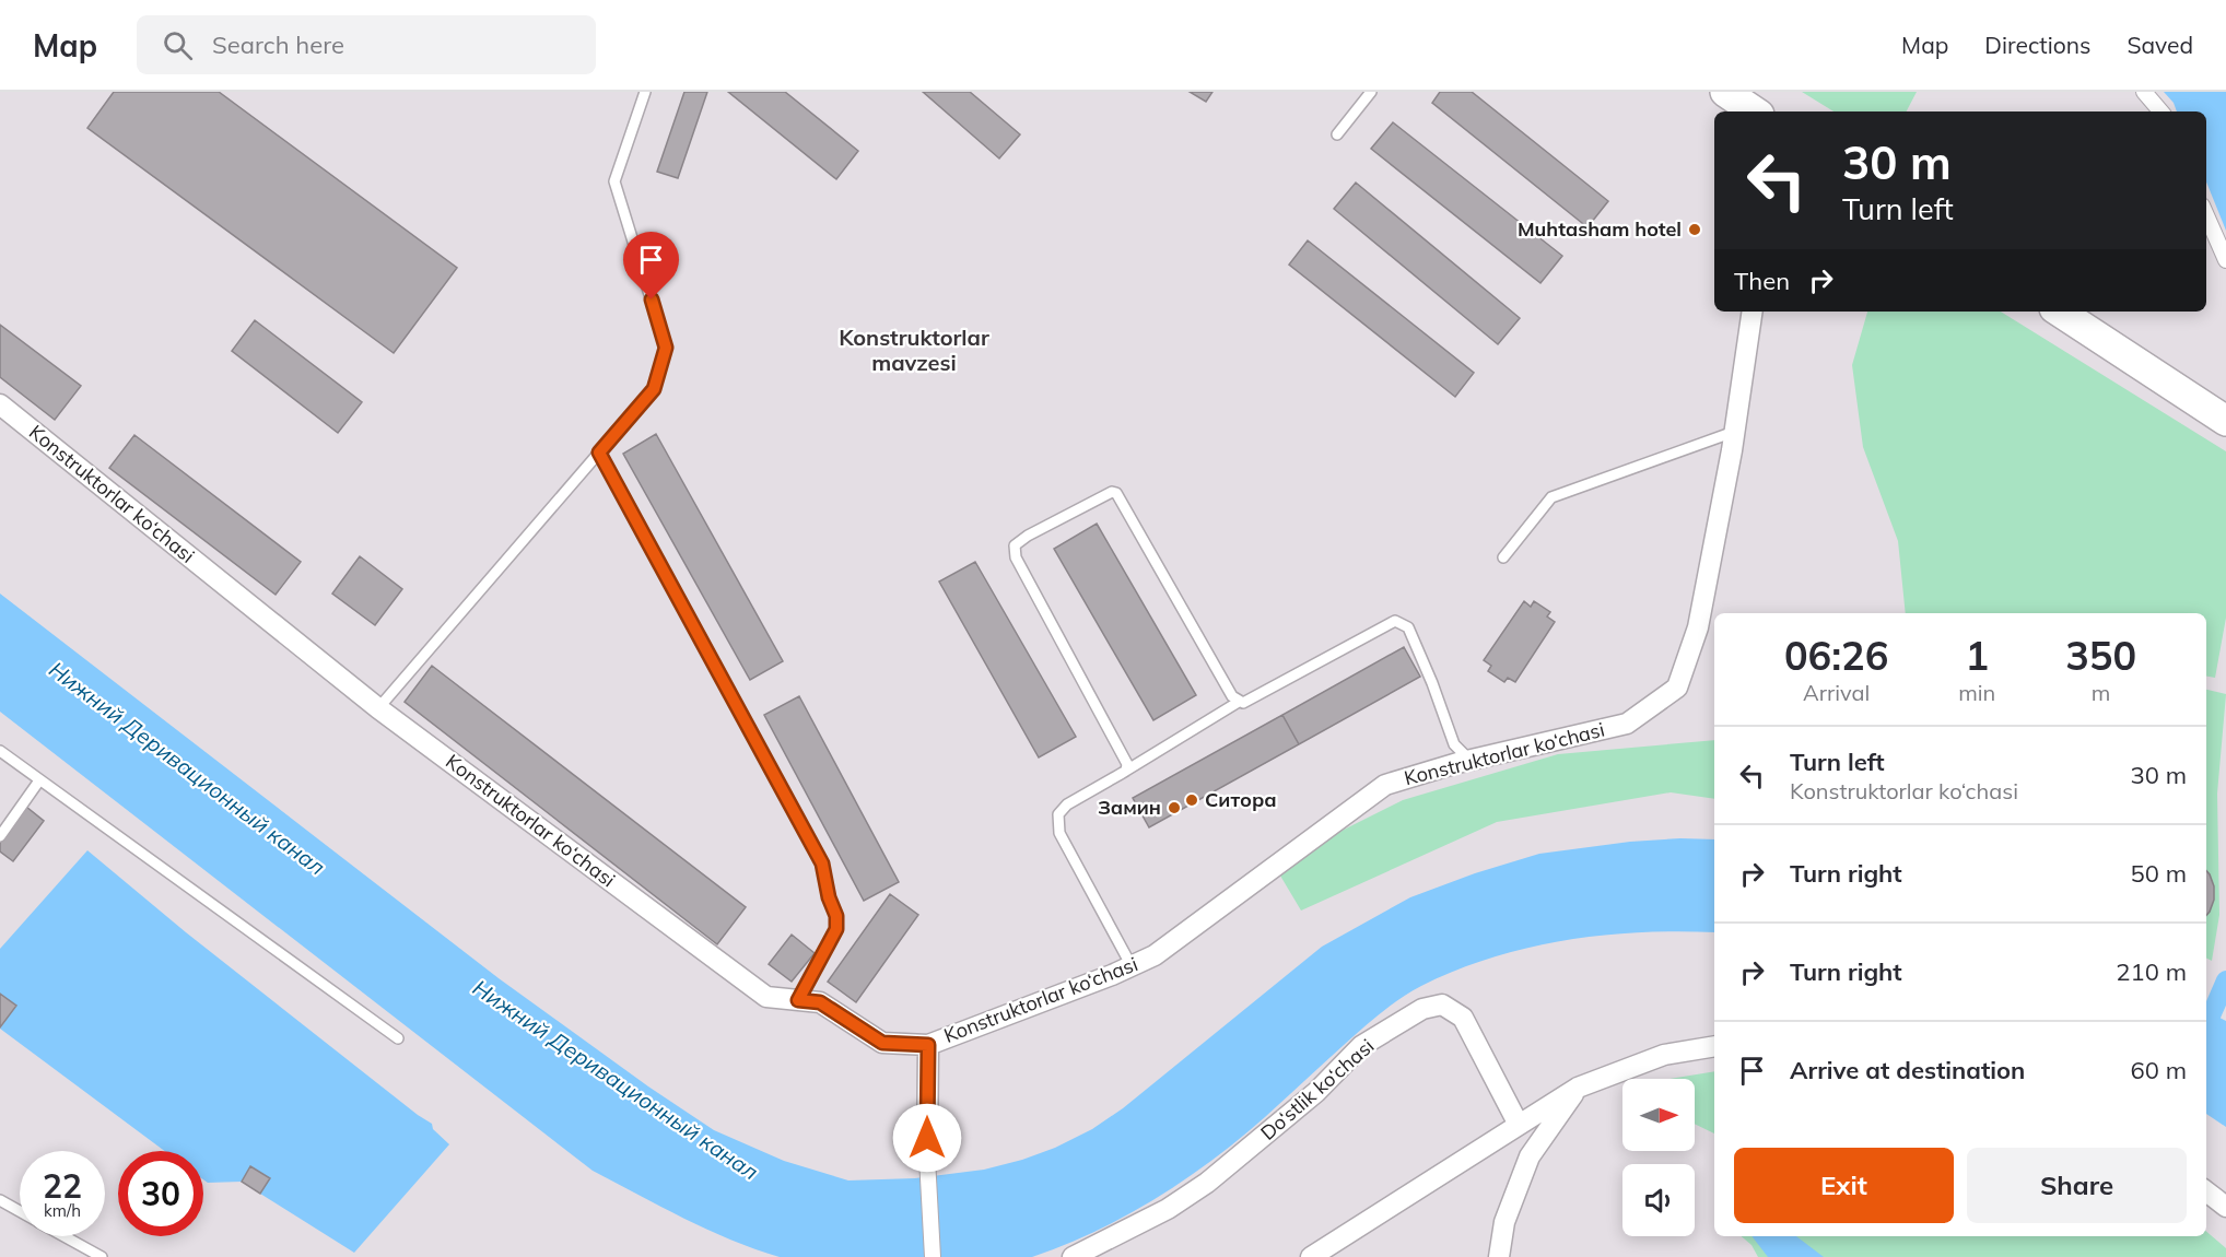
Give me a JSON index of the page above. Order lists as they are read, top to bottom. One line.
{"streets":{"street":["Konstruktorlar ko‘chasi","Do‘stlik ko‘chasi"]},"districts":["Konstruktorlar mavzesi"],"water":["Нижний Деривационный канал"],"places":["Muhtasham hotel","Ситора","Замин"],"north":"right","page":{"header":"Map","search":"Search here","nav":["Map","Directions","Saved"],"turn":["30 m","Turn left"],"then":"Then","eta":["06:26","Arrival","1","min","350","m"],"list":[{"name":"Turn left","note":"Konstruktorlar ko‘chasi","value":"30 m"},{"name":"Turn right","value":"50 m"},{"name":"Turn right","value":"210 m"},{"name":"Arrive at destination","value":"60 m"}],"buttons":["Exit","Share"],"speed":"22 km/h","limit":"30"}}
